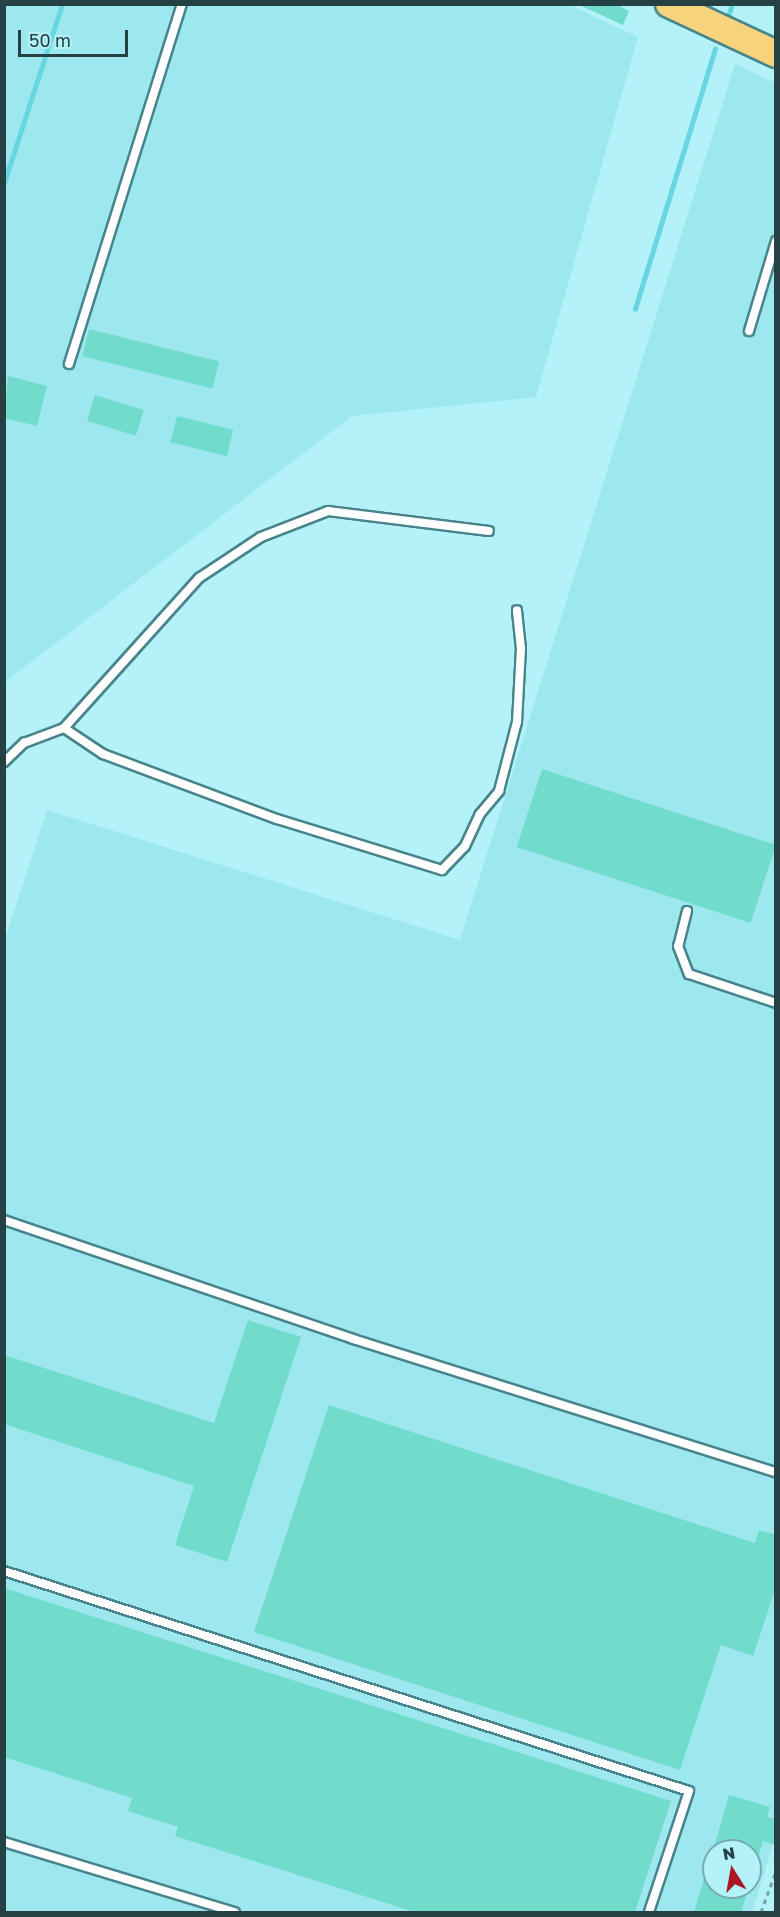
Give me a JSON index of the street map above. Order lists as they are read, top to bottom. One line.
{"scale_bar":"50 m","north":"top"}
